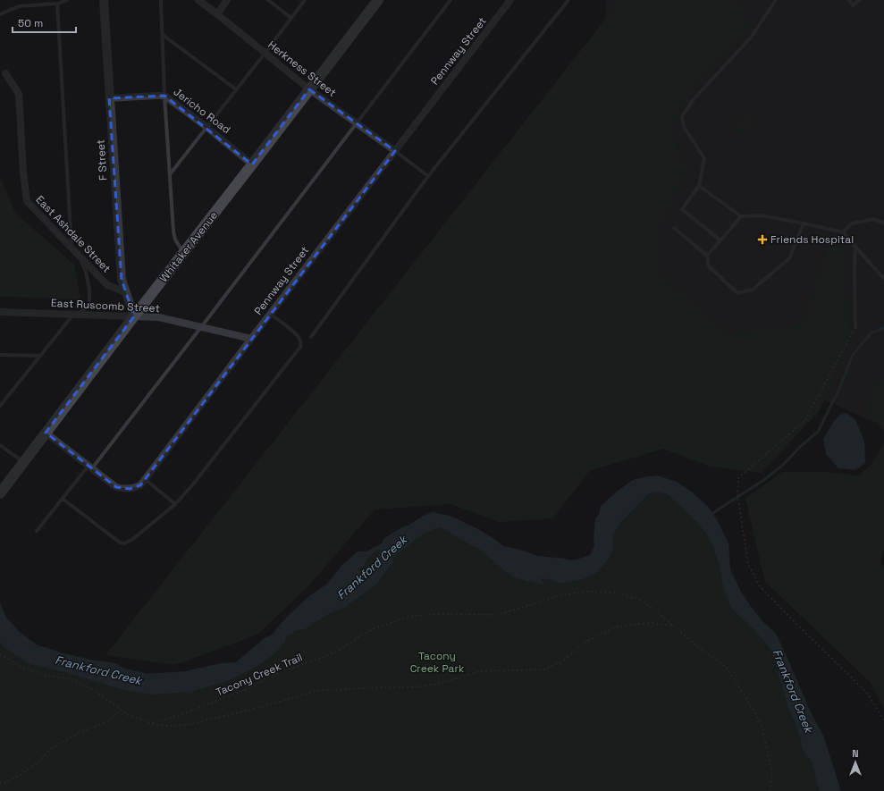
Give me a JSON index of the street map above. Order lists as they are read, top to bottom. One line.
{"streets":{"main road":["Whitaker Avenue"],"street":["Pennway Street","Herkness Street","Jericho Road","F Street","East Ashdale Street","East Ruscomb Street"],"path":["Tacony Creek Trail"]},"crossings":[["Pennway Street","Herkness Street"],["Pennway Street","Whitaker Avenue"],["Pennway Street","East Ruscomb Street"],["Herkness Street","Whitaker Avenue"],["Jericho Road","F Street"],["Jericho Road","Whitaker Avenue"],["F Street","East Ashdale Street"],["F Street","Whitaker Avenue"],["F Street","East Ruscomb Street"],["Whitaker Avenue","East Ruscomb Street"]],"water":["Frankford Creek"],"parks":["Tacony Creek Park"],"places":{"health":["Friends Hospital"]},"scale_bar":"50 m","north":"top"}
